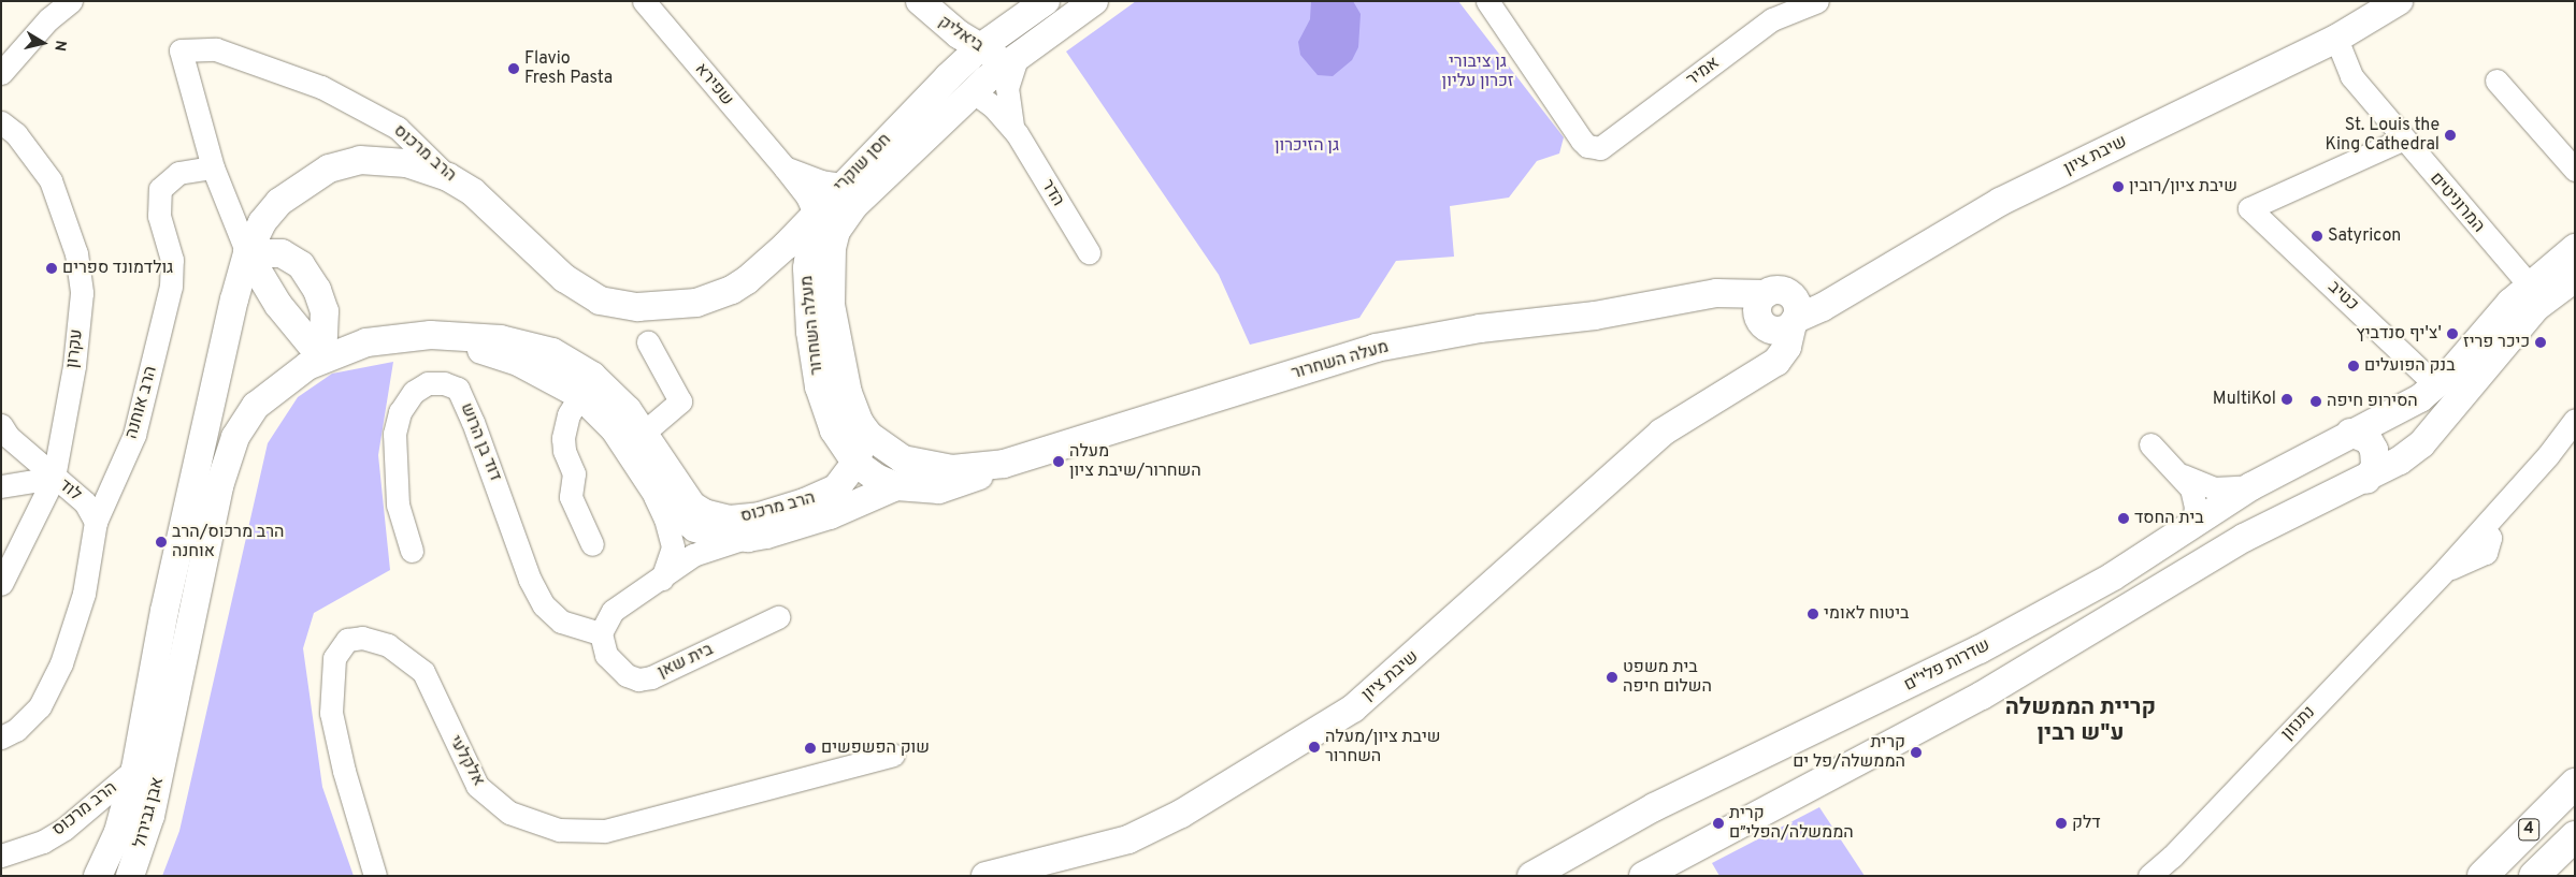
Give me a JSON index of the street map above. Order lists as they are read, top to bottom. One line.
{"streets":{"highway":["4"],"street":["ביאליק","אמיר","שפירא","הרב מרכוס","שיבת ציון","חסן שוקרי","הדר","המרוניטים","כטיב","מעלה השחרור","עקרון","הרב אוחנה","דוד בן הרוש","לוד","בית שאן","שדרות פלי\"ם","נתנזון","אלקלעי","אבן גבירול"]},"crossings":[["ביאליק","חסן שוקרי"],["ביאליק","הדר"],["שפירא","חסן שוקרי"],["שפירא","מעלה השחרור"],["הרב מרכוס","חסן שוקרי"],["הרב מרכוס","מעלה השחרור"],["הרב מרכוס","הרב אוחנה"],["הרב מרכוס","אבן גבירול"],["שיבת ציון","המרוניטים"],["שיבת ציון","מעלה השחרור"],["חסן שוקרי","הדר"],["חסן שוקרי","מעלה השחרור"],["המרוניטים","כטיב"],["המרוניטים","שדרות פלי\"ם"],["כטיב","שדרות פלי\"ם"],["עקרון","לוד"],["הרב אוחנה","לוד"],["דוד בן הרוש","בית שאן"]],"districts":["קריית הממשלה ע\"ש רבין"],"parks":["גן ציבורי זכרון עליון","גן הזיכרון"],"places":["Flavio Fresh Pasta","St. Louis the King Cathedral","שיבת ציון/רובין","Satyricon","גולדמונד ספרים","צ'יף סנדביץ'","כיכר פריז","בנק הפועלים","MultiKol","הסירופ חיפה","מעלה השחרור/שיבת ציון","בית החסד","הרב מרכוס/הרב אוחנה","ביטוח לאומי","בית משפט השלום חיפה","שיבת ציון/מעלה השחרור","שוק הפשפשים","קרית הממשלה/פל ים","קרית הממשלה/הפלי״ם","דלק"],"north":"right"}
